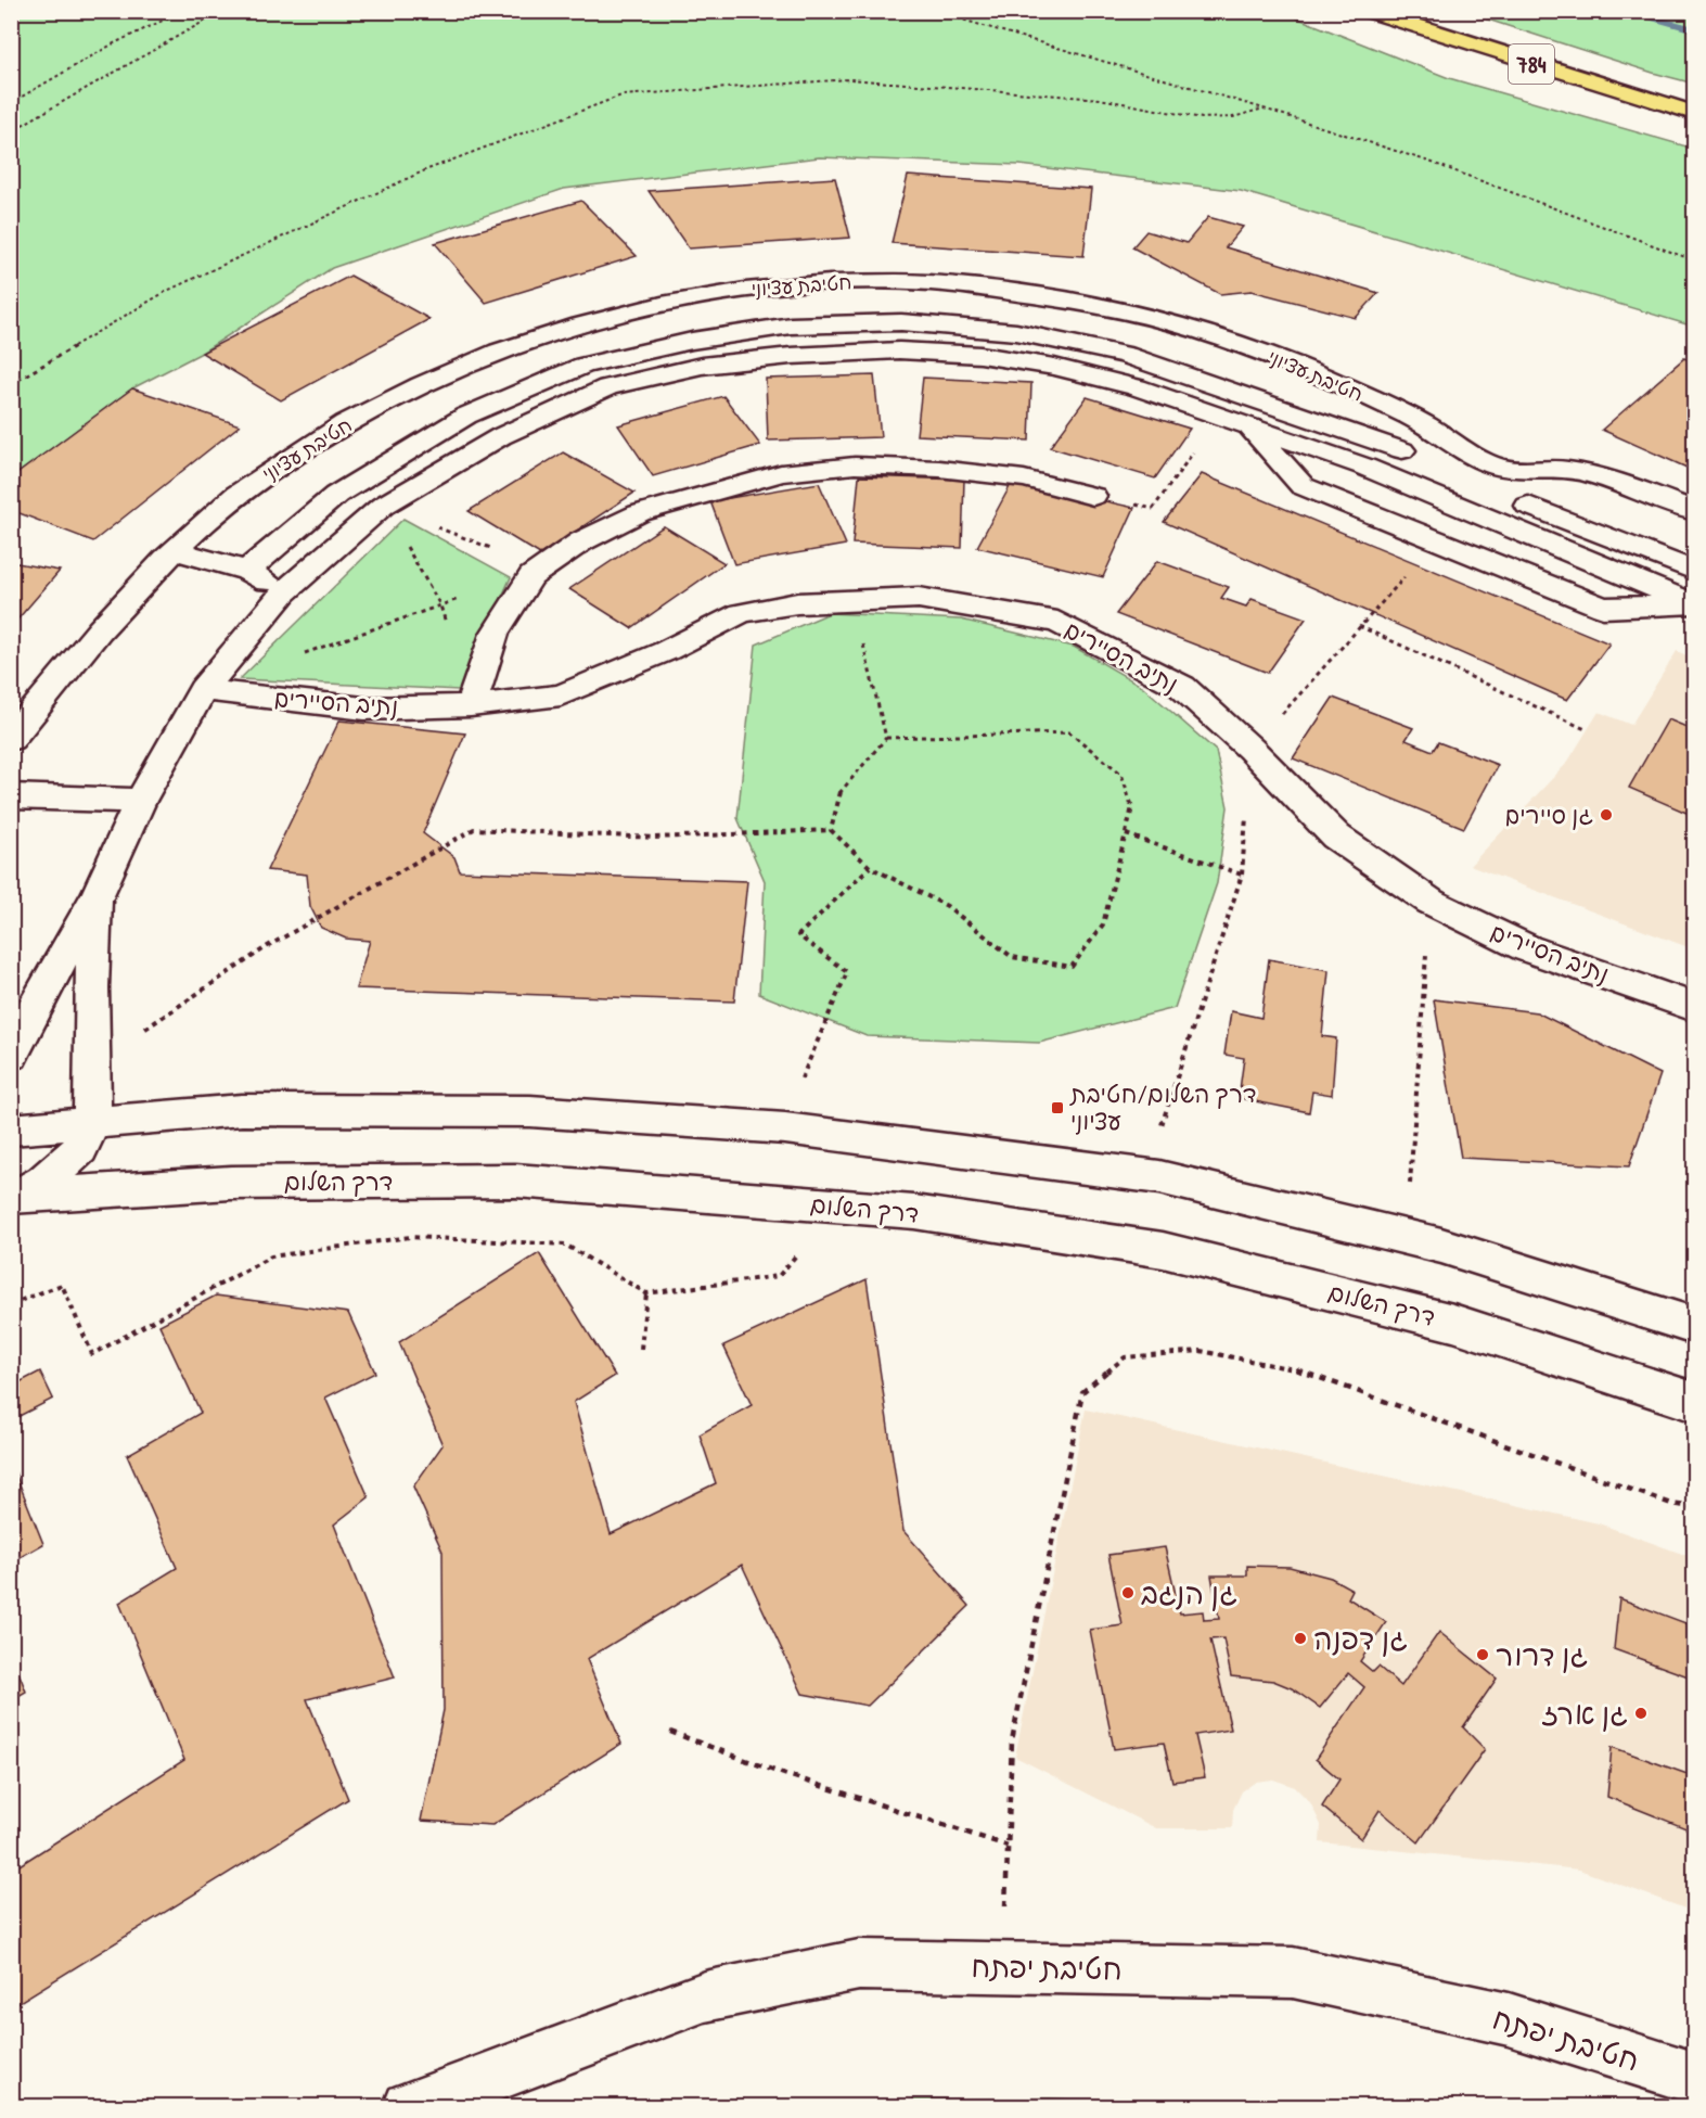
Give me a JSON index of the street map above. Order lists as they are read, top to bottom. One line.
{"streets":{"main road":["784"],"street":["חטיבת עציוני","נתיב הסיירים","דרך השלום","חטיבת יפתח"]},"places":{"other":["גן סיירים","גן הנגב","גן דפנה","גן דרור","גן ארז"],"transit":["דרך השלום/חטיבת עציוני"]}}
